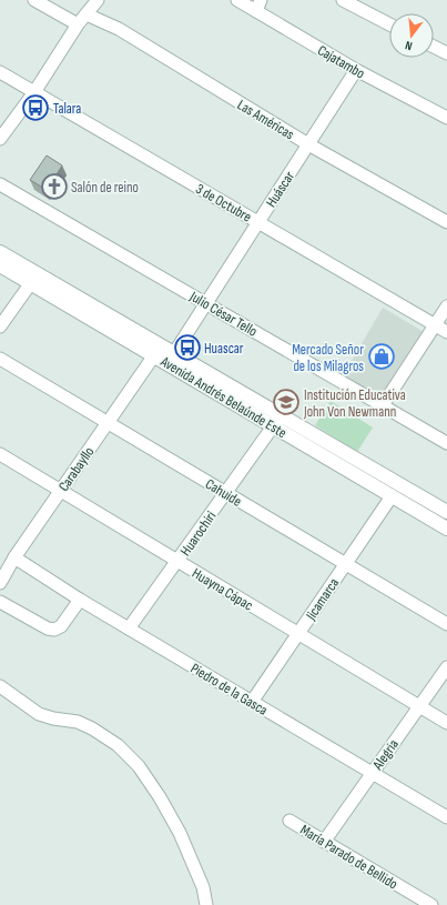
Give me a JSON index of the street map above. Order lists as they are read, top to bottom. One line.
{"streets":{"street":["Cajatambo","Las Américas","Huáscar","3 de Octubre","Julio César Tello","Avenida Andrés Belaúnde Este","Carabayllo","Cahuide","Huarochiri","Huayna Cápac","Jicamarca","Piedro de la Gasca","Alegria","María Parado de Bellido"]},"crossings":[["Cajatambo","Huáscar"],["Las Américas","Huáscar"],["Huáscar","3 de Octubre"],["Huáscar","Julio César Tello"],["Huáscar","Avenida Andrés Belaúnde Este"],["Avenida Andrés Belaúnde Este","Carabayllo"],["Avenida Andrés Belaúnde Este","Huarochiri"],["Avenida Andrés Belaúnde Este","Jicamarca"],["Carabayllo","Cahuide"],["Carabayllo","Huayna Cápac"],["Carabayllo","Piedro de la Gasca"],["Cahuide","Huarochiri"],["Cahuide","Jicamarca"],["Huarochiri","Huayna Cápac"],["Huarochiri","Piedro de la Gasca"],["Huayna Cápac","Jicamarca"],["Huayna Cápac","Alegria"],["Jicamarca","Piedro de la Gasca"],["Piedro de la Gasca","Alegria"],["Alegria","María Parado de Bellido"]],"places":{"bus stop":["Talara","Huascar"],"church":["Salón de reino"],"shop":["Mercado Señor de los Milagros"],"school or university":["Institución Educativa John Von Newmann"]},"north":"bottom"}
